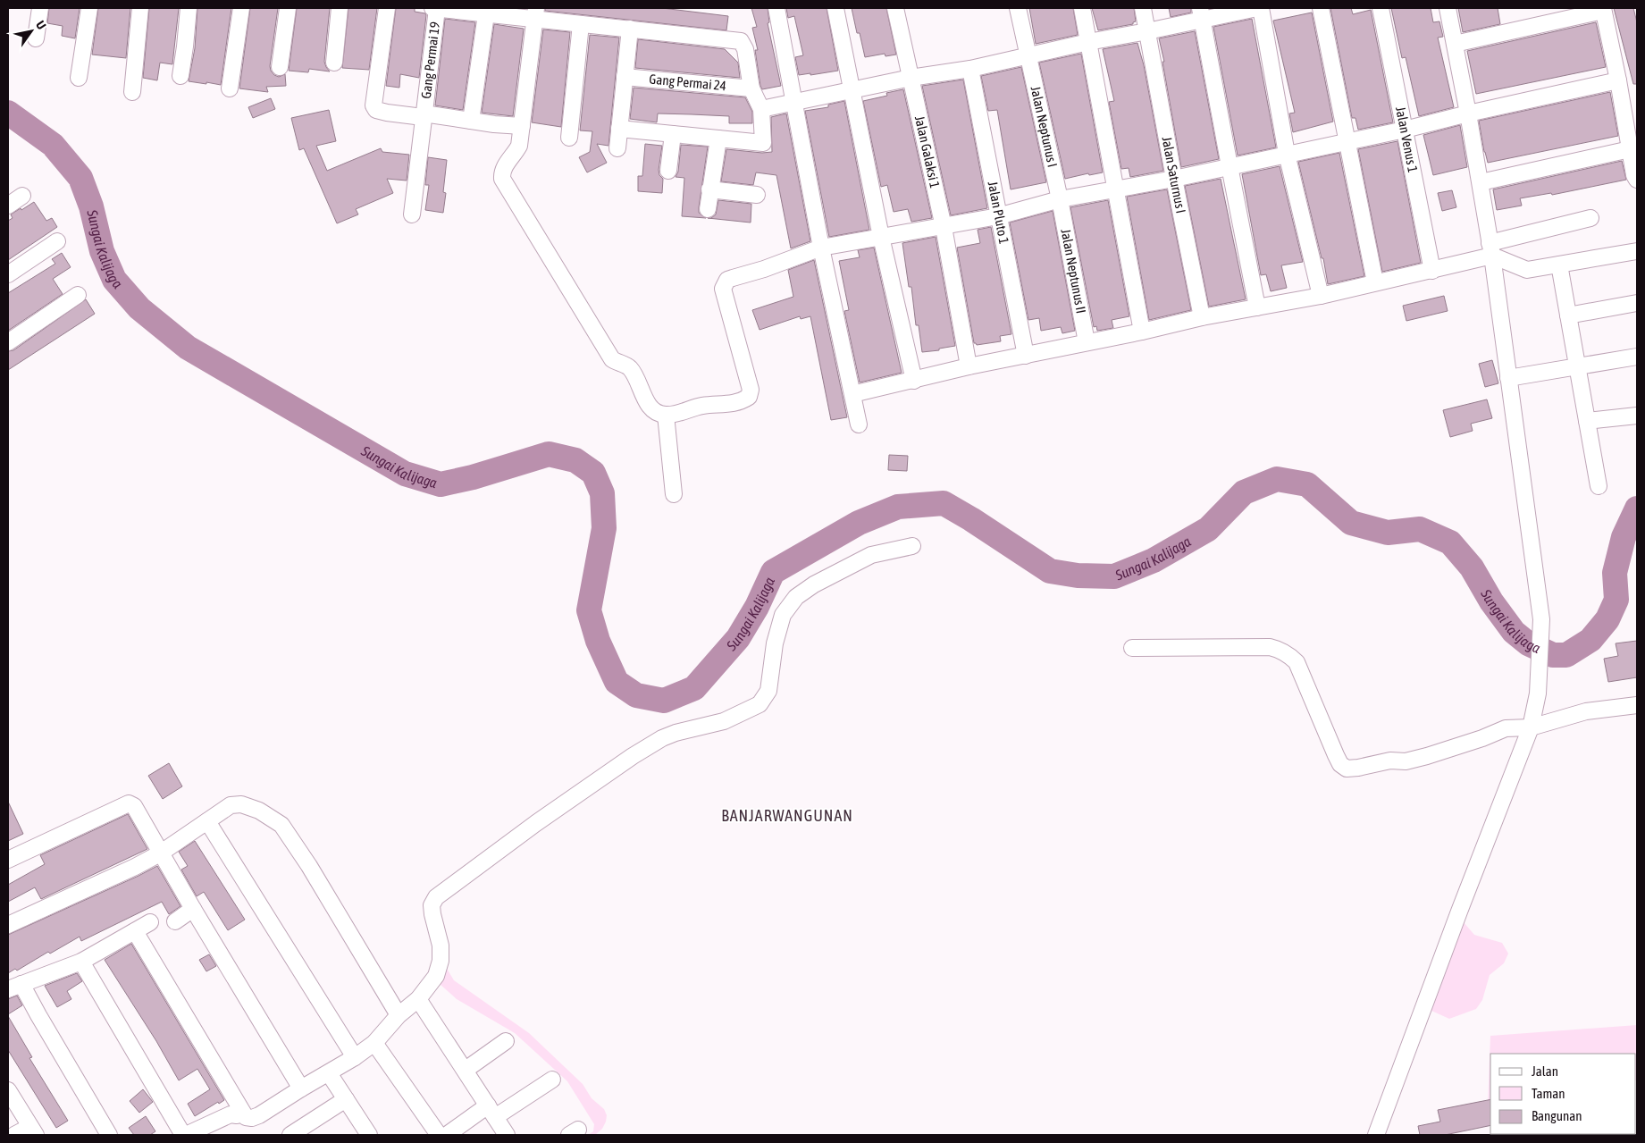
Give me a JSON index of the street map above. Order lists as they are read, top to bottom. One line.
{"streets":{"street":["Gang Permai 19","Gang Permai 24","Jalan Neptunus I","Jalan Venus 1","Jalan Galaksi 1","Jalan Saturnus I","Jalan Pluto 1","Jalan Neptunus II"]},"crossings":[["Jalan Neptunus I","Jalan Neptunus II"]],"districts":["BANJARWANGUNAN"],"water":["Sungai Kalijaga"],"legend":["Jalan","Taman","Bangunan"],"north":"top right"}
